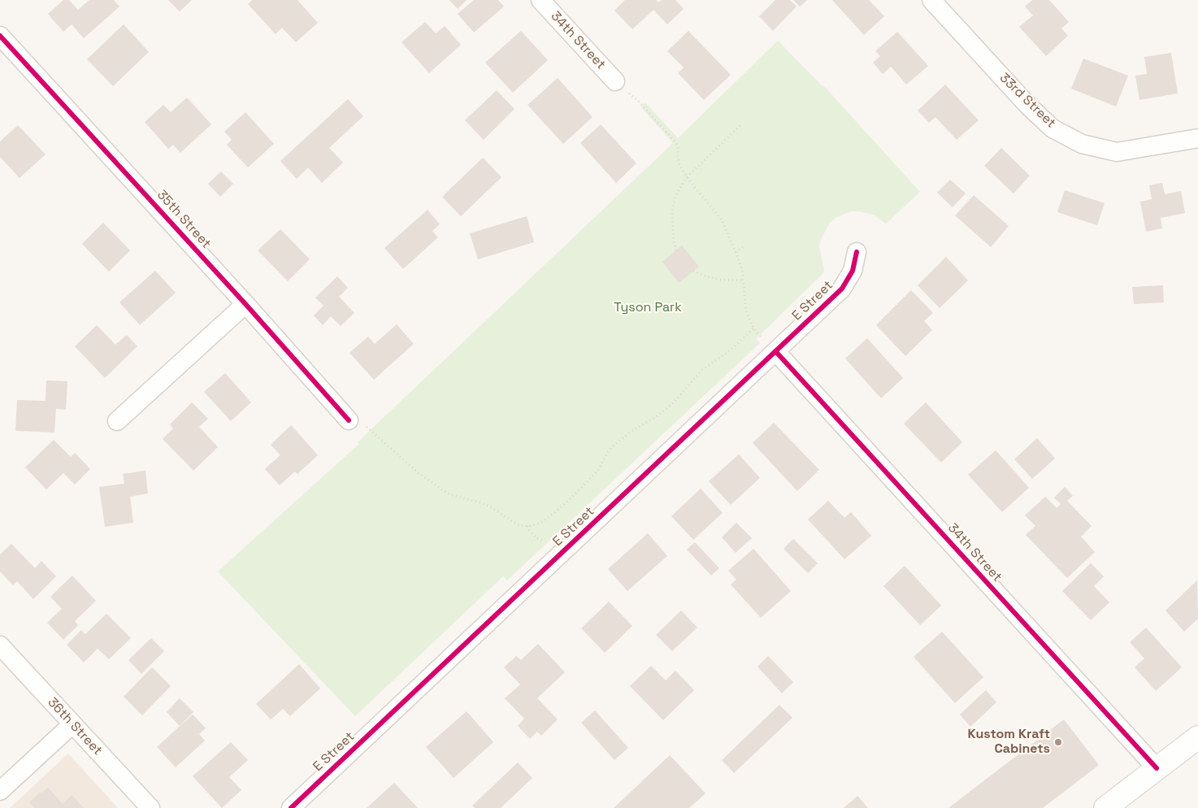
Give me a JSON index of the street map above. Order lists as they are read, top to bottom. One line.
{"streets":{"street":["34th Street","33rd Street","35th Street","E Street","36th Street"]},"crossings":[["34th Street","E Street"]],"parks":["Tyson Park"],"places":["Kustom Kraft Cabinets"]}
